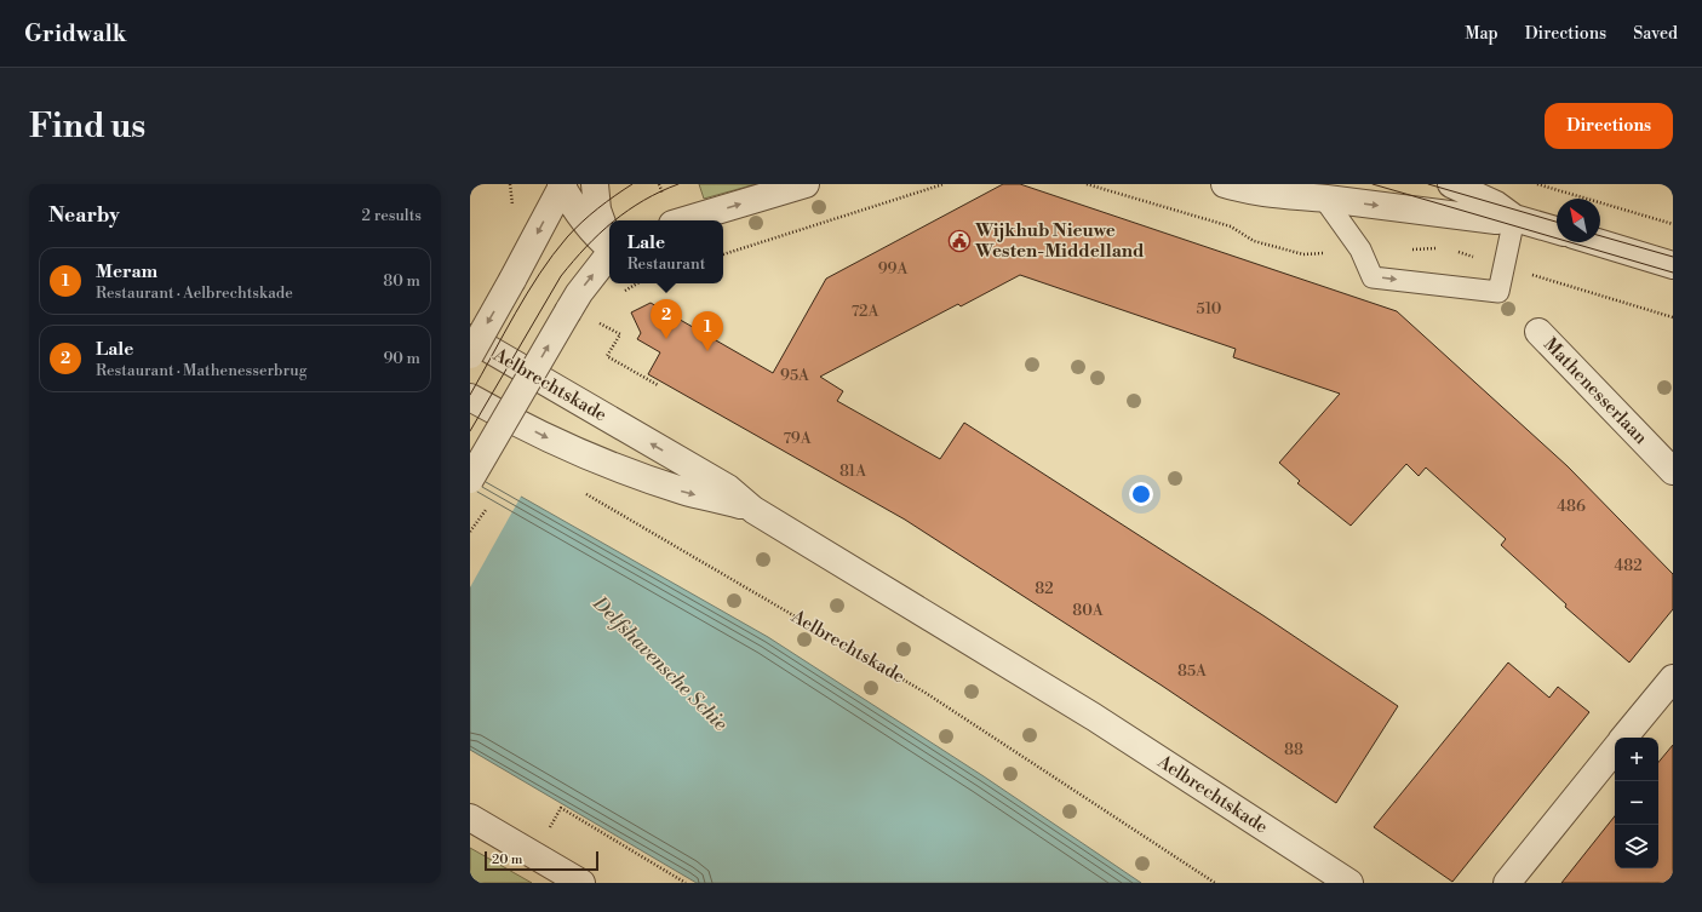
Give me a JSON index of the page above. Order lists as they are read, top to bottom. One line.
{"streets":{"street":["Aelbrechtskade","Mathenesserlaan"]},"water":["Delfshavensche Schie"],"places":{"public building":["Wijkhub Nieuwe Westen-Middelland"]},"house_numbers":["99A","510","72A","95A","79A","81A","486","482","82","80A","85A","88"],"scale_bar":"20 m","north":"top left","page":{"header":"Gridwalk","nav":["Map","Directions","Saved"],"buttons":"Directions","title":"Find us","heading":["Nearby","2 results"],"popup":["Lale","Restaurant"],"list":[{"mark":"1","name":"Meram","note":"Restaurant · Aelbrechtskade","value":"80 m"},{"mark":"2","name":"Lale","note":"Restaurant · Mathenesserbrug","value":"90 m"}],"pins":["2","1"],"map_buttons":["+","−"],"scale":"20 m"}}
